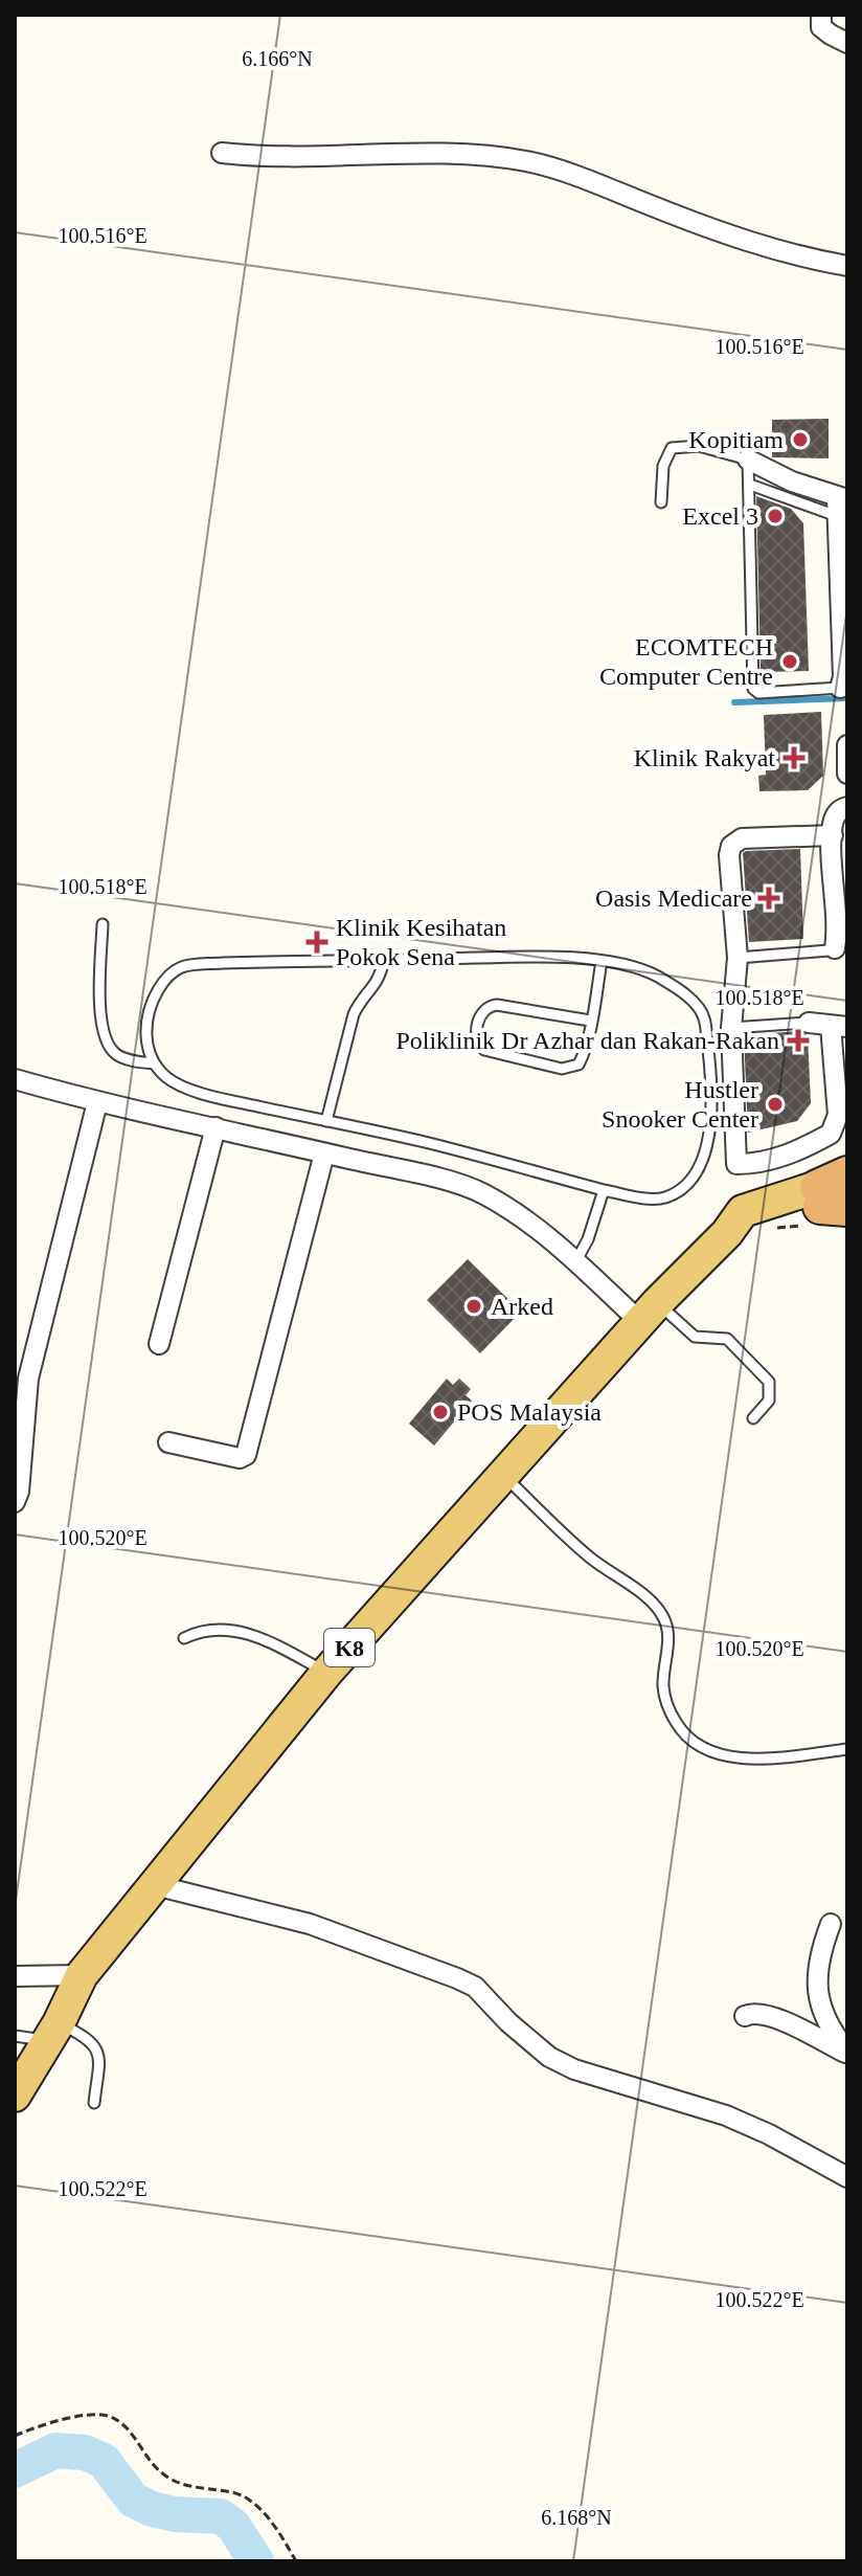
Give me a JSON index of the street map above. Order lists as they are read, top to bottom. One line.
{"streets":{"main road":["K8"]},"places":{"other":["Kopitiam","Excel 3","ECOMTECH Computer Centre","Hustler Snooker Center","Arked","POS Malaysia"],"health":["Klinik Rakyat","Oasis Medicare","Klinik Kesihatan Pokok Sena","Poliklinik Dr Azhar dan Rakan-Rakan"]},"coordinates":["6.166°N","100.516°E","100.518°E","100.520°E","100.522°E","6.168°N"]}
